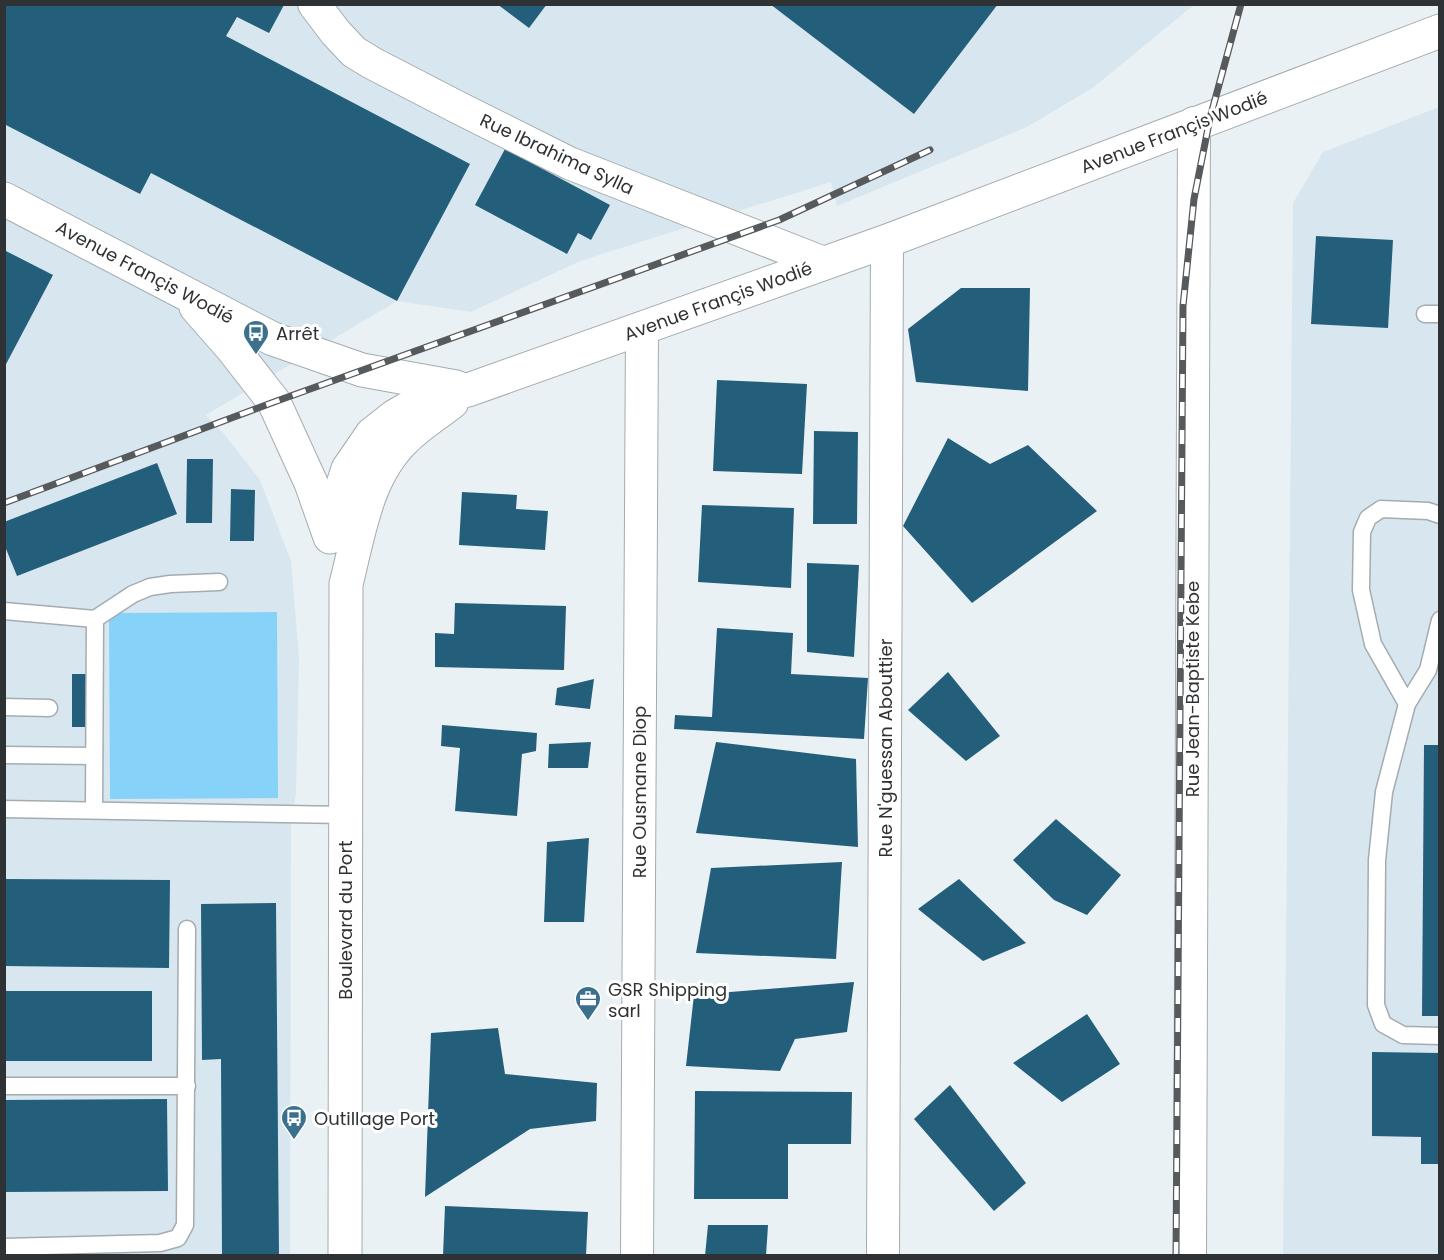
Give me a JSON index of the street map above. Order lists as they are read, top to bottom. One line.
{"streets":{"main road":["Avenue Françis Wodié","Boulevard du Port"],"street":["Rue Ibrahima Sylla","Rue Jean-Baptiste Kebe","Rue N'guessan Abouttier","Rue Ousmane Diop"]},"crossings":[["Avenue Françis Wodié","Rue Ibrahima Sylla"],["Avenue Françis Wodié","Rue Jean-Baptiste Kebe"],["Avenue Françis Wodié","Rue N'guessan Abouttier"],["Avenue Françis Wodié","Rue Ousmane Diop"],["Avenue Françis Wodié","Boulevard du Port"]],"places":{"bus stop":["Arrêt","Outillage Port"],"office":["GSR Shipping sarl"]}}
